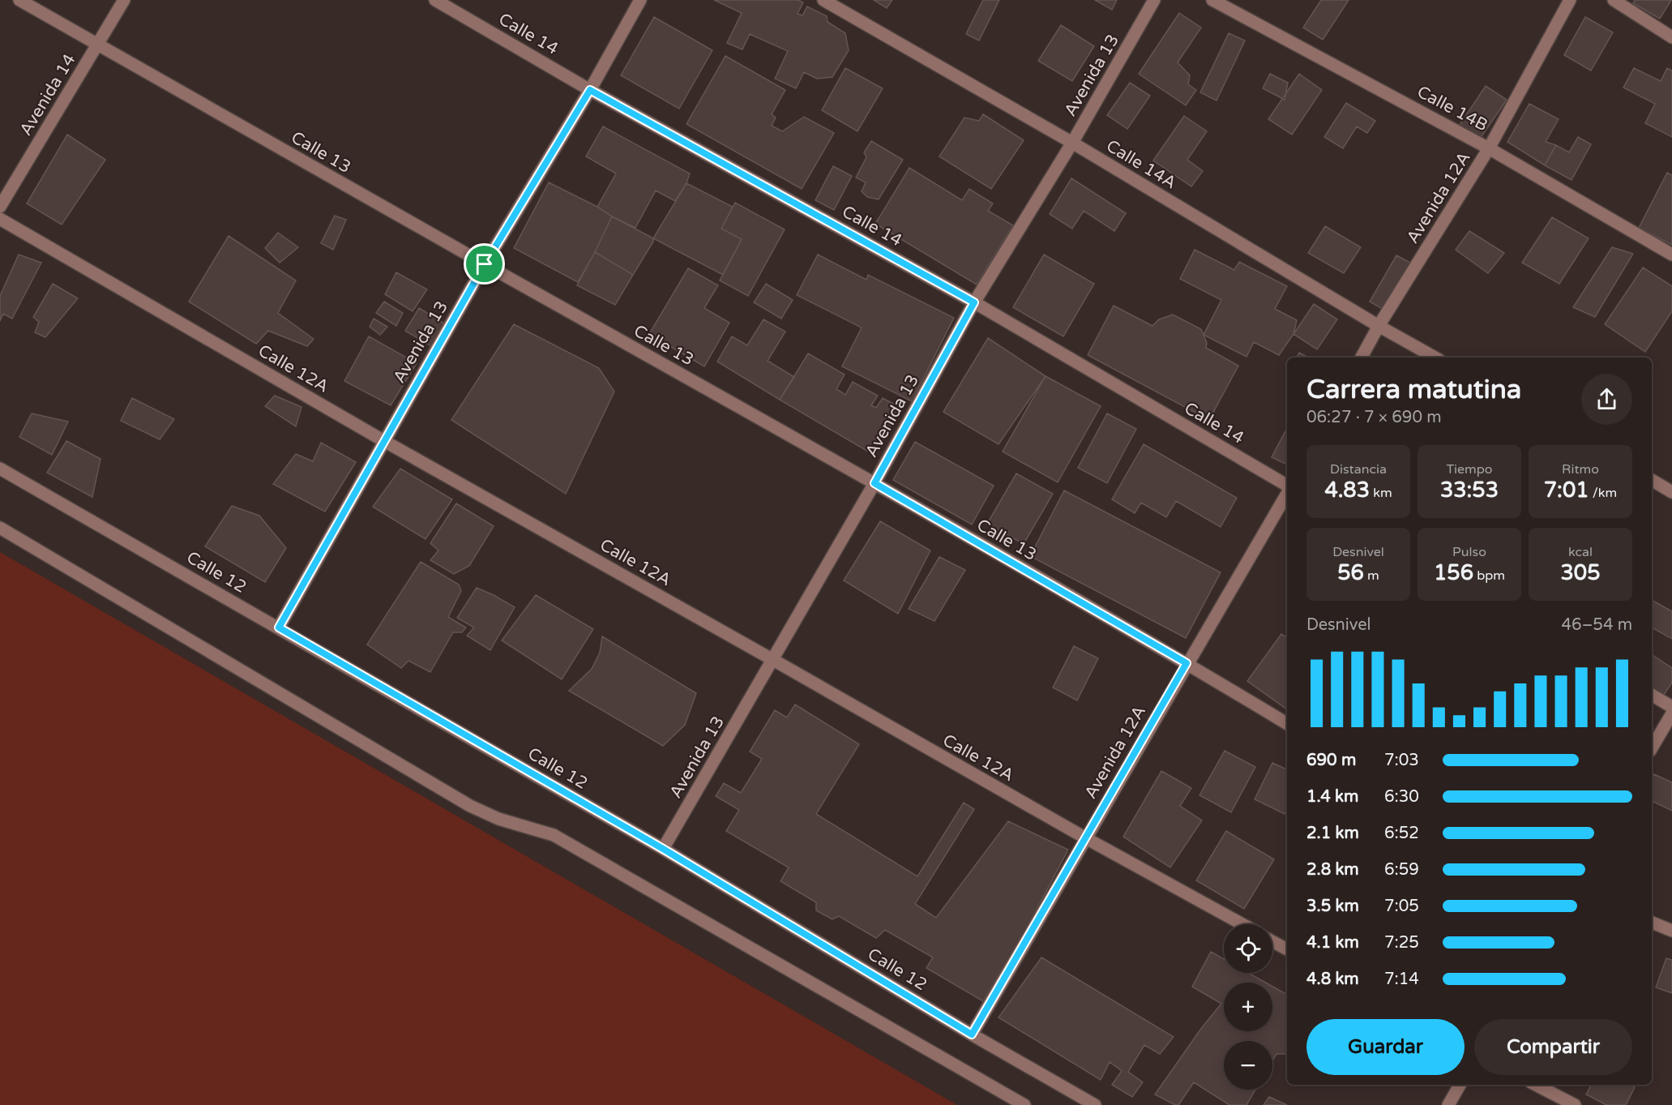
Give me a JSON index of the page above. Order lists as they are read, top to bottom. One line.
{"streets":{"street":["Calle 14","Avenida 13","Avenida 14","Calle 14B","Calle 13","Calle 14A","Avenida 12A","Calle 12A","Calle 12"]},"crossings":[["Calle 14","Avenida 13"],["Avenida 13","Calle 13"],["Avenida 13","Calle 14A"],["Avenida 13","Calle 12A"],["Avenida 13","Calle 12"],["Avenida 14","Calle 13"],["Calle 14B","Avenida 12A"],["Calle 13","Avenida 12A"],["Calle 14A","Avenida 12A"],["Avenida 12A","Calle 12A"],["Avenida 12A","Calle 12"]],"page":{"heading":["Carrera matutina","06:27 · 7 × 690 m"],"stats":[["Distancia","4.83 km"],["Tiempo","33:53"],["Ritmo","7:01 /km"],["Desnivel","56 m"],["Pulso","156 bpm"],["kcal","305"]],"chart":["Desnivel","46–54 m"],"list":[{"name":"690 m","note":"7:03"},{"name":"1.4 km","note":"6:30"},{"name":"2.1 km","note":"6:52"},{"name":"2.8 km","note":"6:59"},{"name":"3.5 km","note":"7:05"},{"name":"4.1 km","note":"7:25"},{"name":"4.8 km","note":"7:14"}],"map_buttons":["+","−"],"buttons":["Guardar","Compartir"]}}
